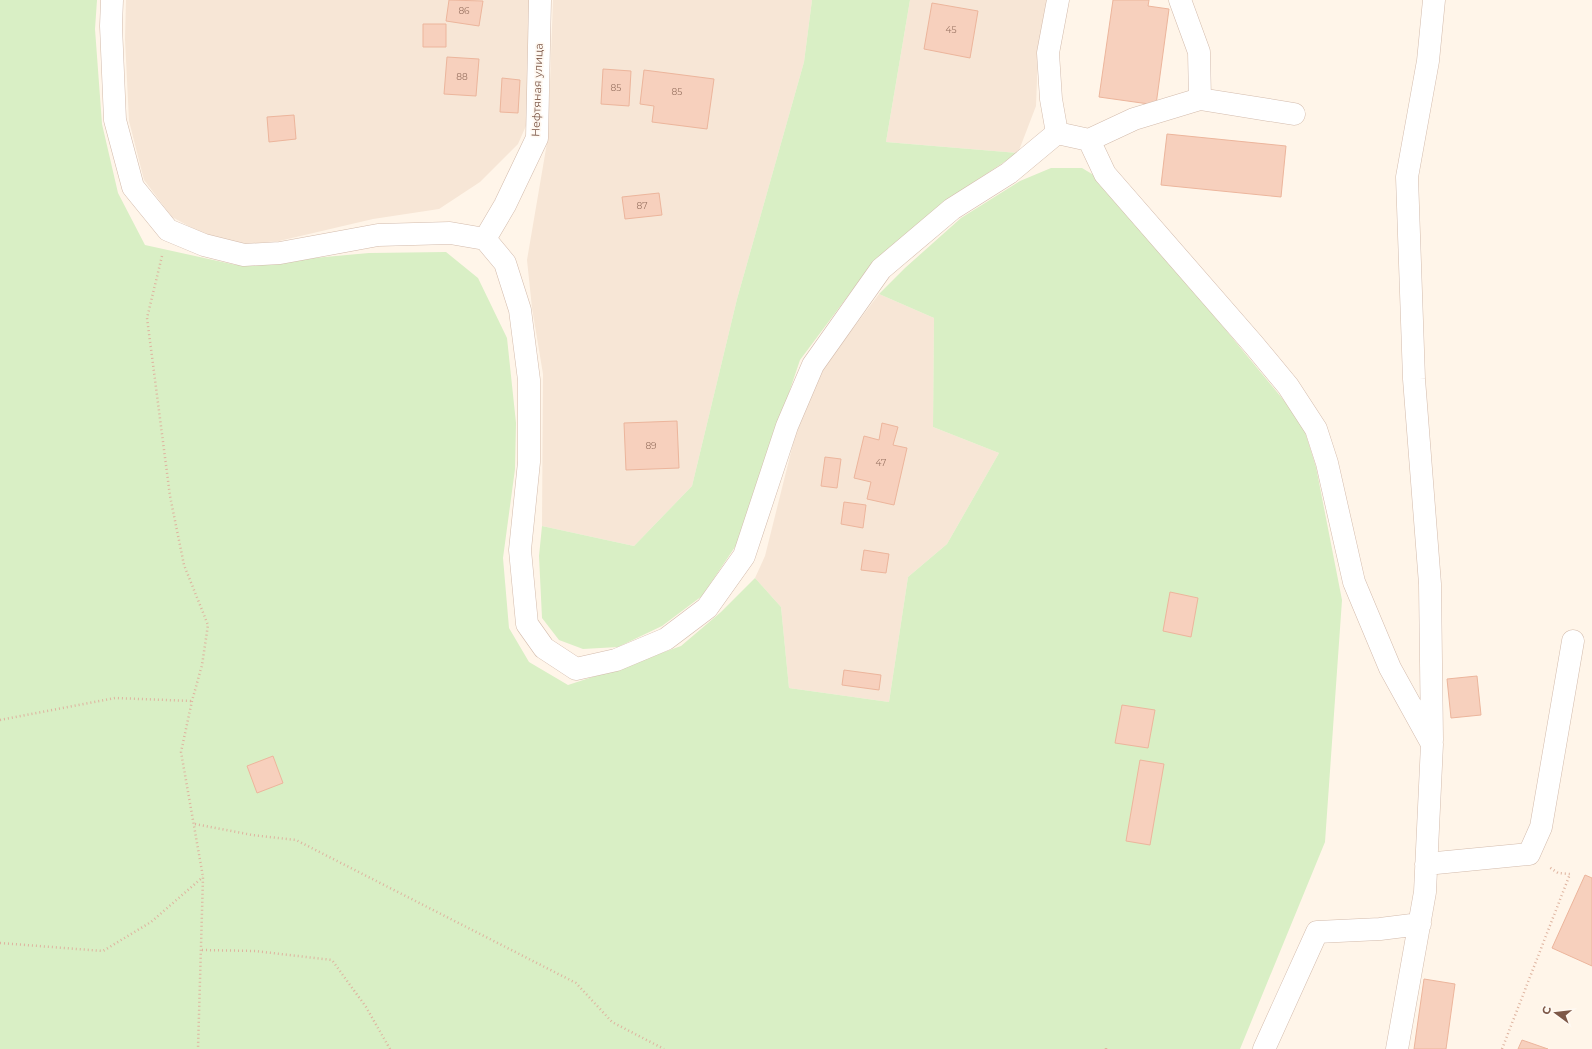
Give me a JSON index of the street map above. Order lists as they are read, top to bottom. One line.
{"streets":{"street":["Нефтяная улица"]},"house_numbers":["86","45","88","85","85","87","89","47"],"north":"left"}
